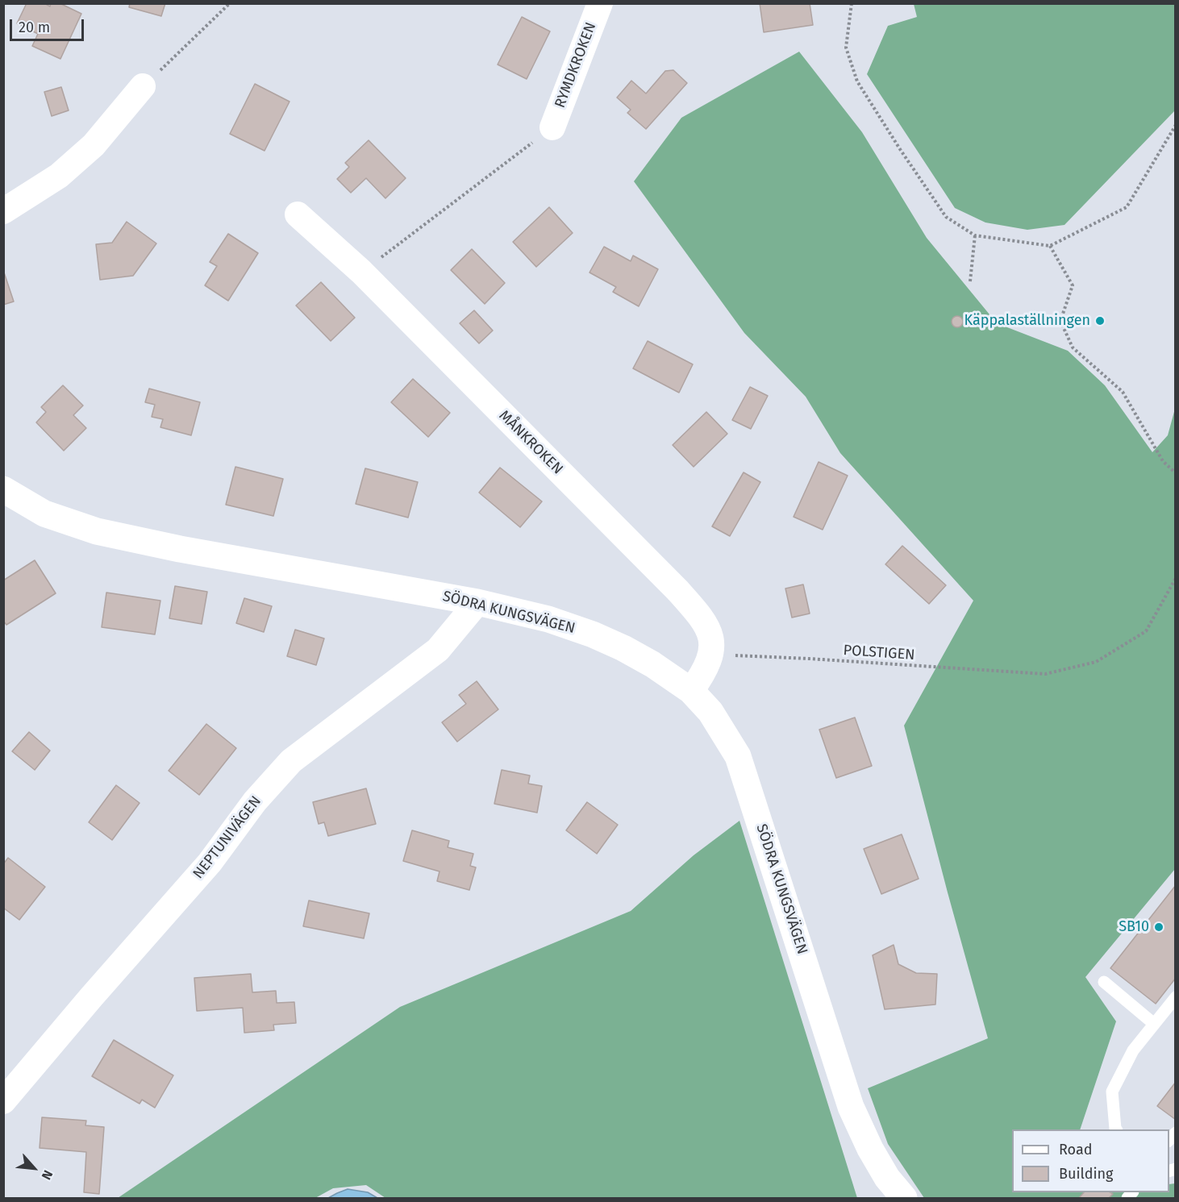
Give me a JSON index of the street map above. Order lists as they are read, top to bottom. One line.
{"streets":{"street":["RYMDKROKEN","MÅNKROKEN","SÖDRA KUNGSVÄGEN","NEPTUNIVÄGEN"],"path":["POLSTIGEN"]},"crossings":[["MÅNKROKEN","POLSTIGEN"],["SÖDRA KUNGSVÄGEN","NEPTUNIVÄGEN"]],"places":["Käppalaställningen","SB10"],"legend":["Road","Building"],"scale_bar":"20 m","north":"bottom right"}
